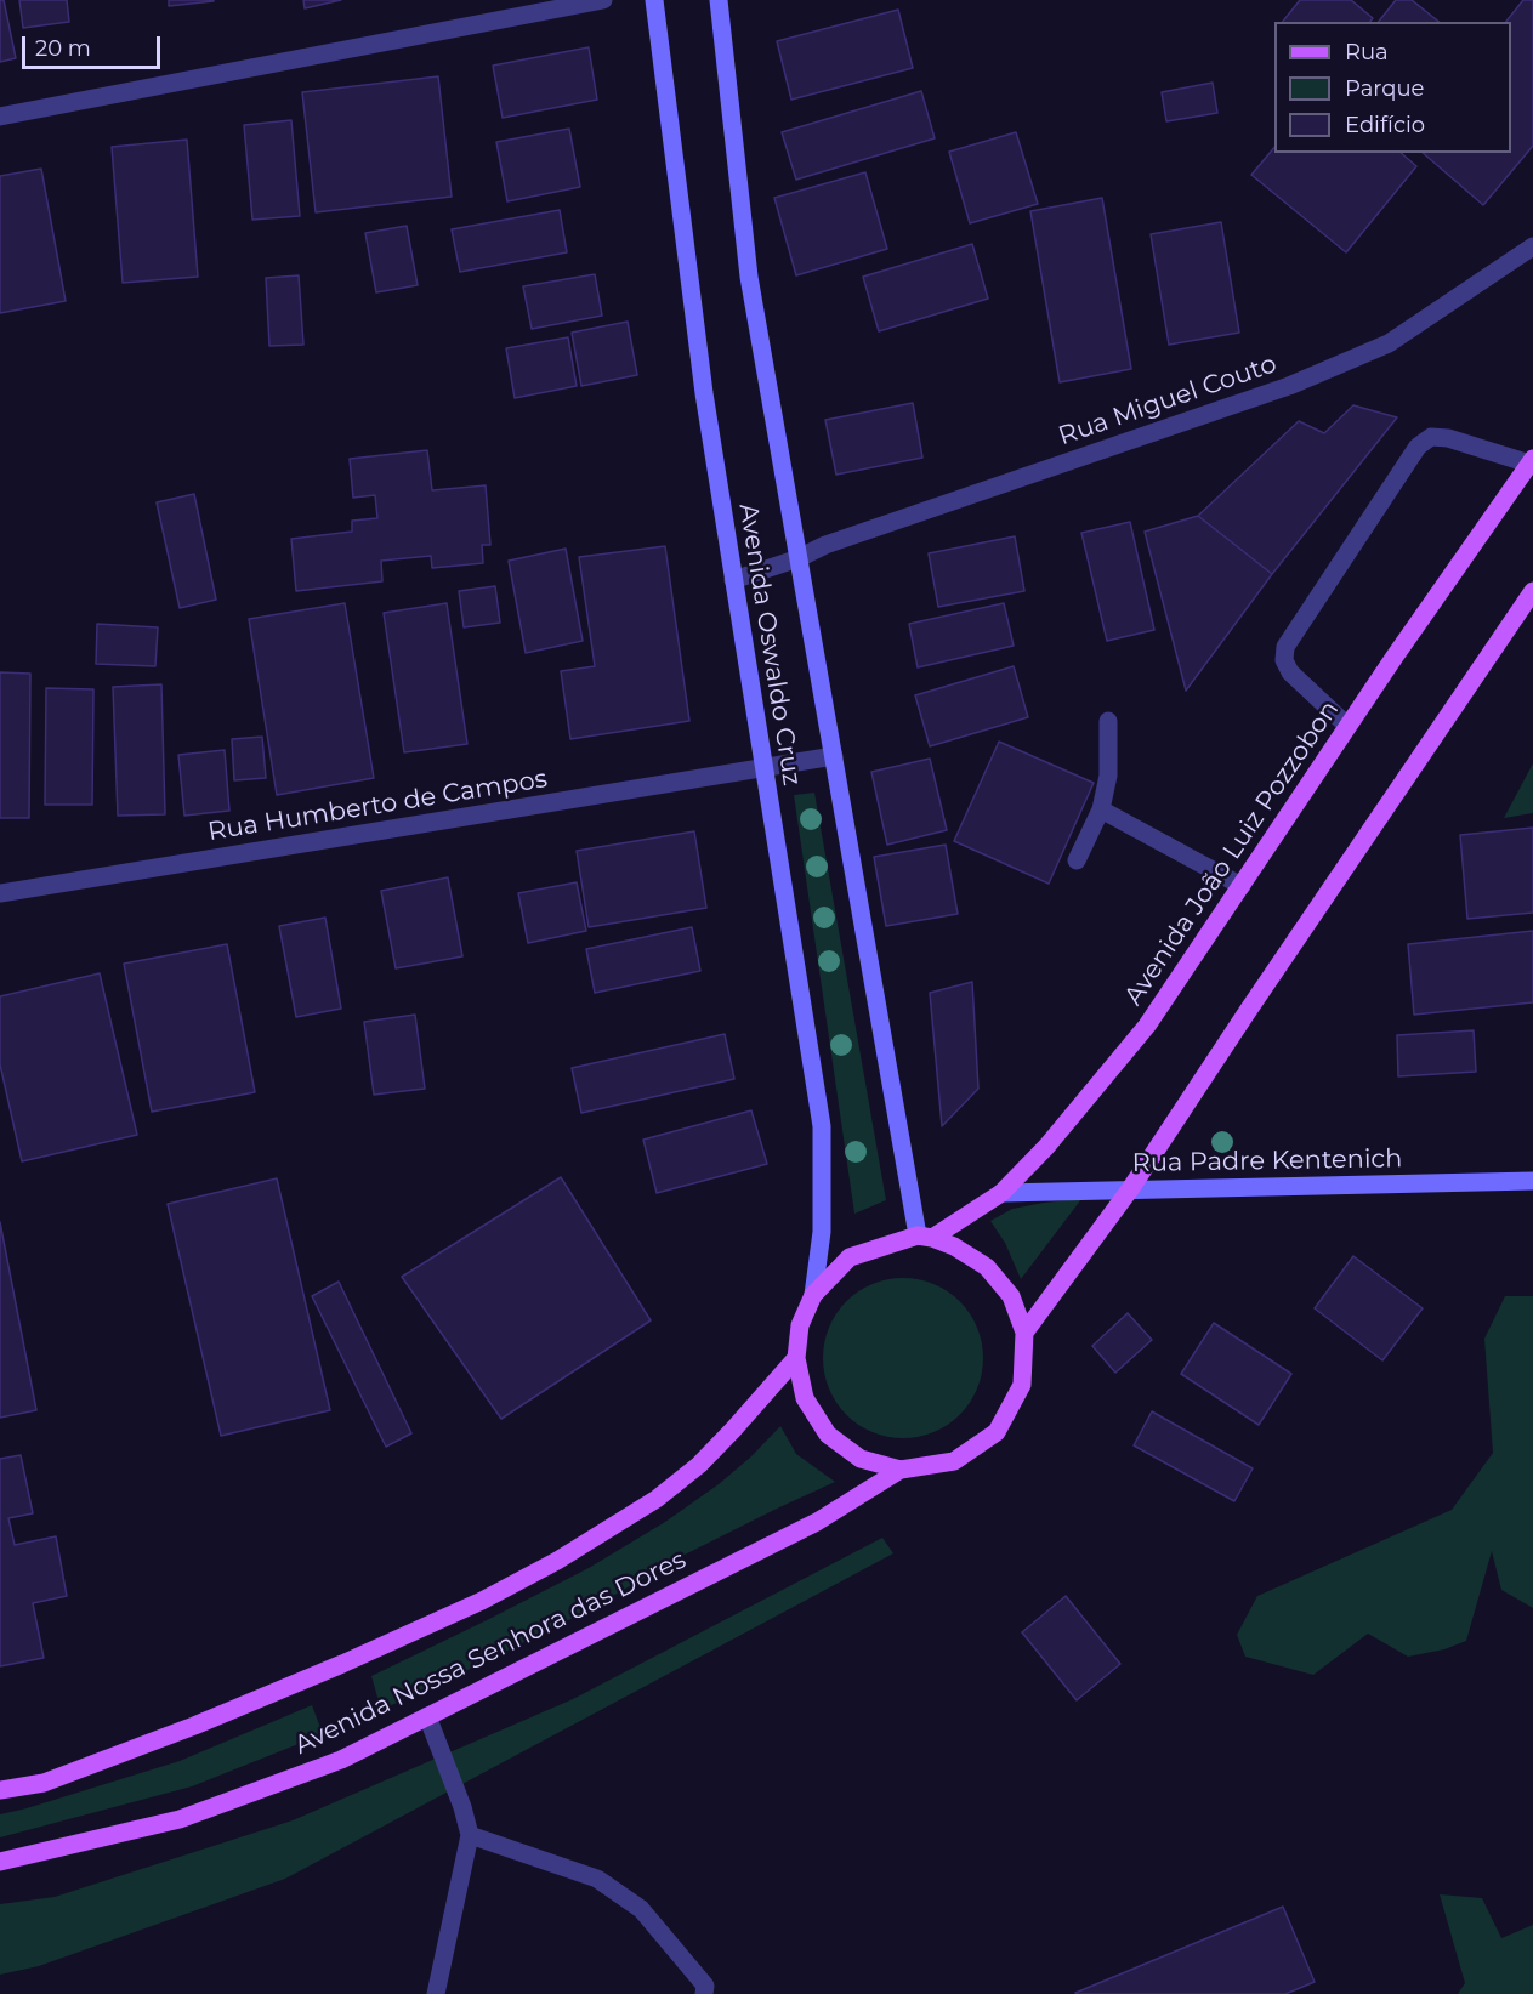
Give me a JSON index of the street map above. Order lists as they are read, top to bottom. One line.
{"streets":{"main road":["Avenida João Luiz Pozzobon","Avenida Nossa Senhora das Dores"],"street":["Rua Miguel Couto","Avenida Oswaldo Cruz","Rua Humberto de Campos","Rua Padre Kentenich"]},"crossings":[["Rua Miguel Couto","Avenida Oswaldo Cruz"],["Avenida Oswaldo Cruz","Rua Humberto de Campos"],["Avenida Oswaldo Cruz","Avenida João Luiz Pozzobon"],["Avenida Oswaldo Cruz","Avenida Nossa Senhora das Dores"],["Avenida João Luiz Pozzobon","Rua Padre Kentenich"],["Avenida João Luiz Pozzobon","Avenida Nossa Senhora das Dores"]],"legend":["Rua","Parque","Edifício"],"scale_bar":"20 m"}
